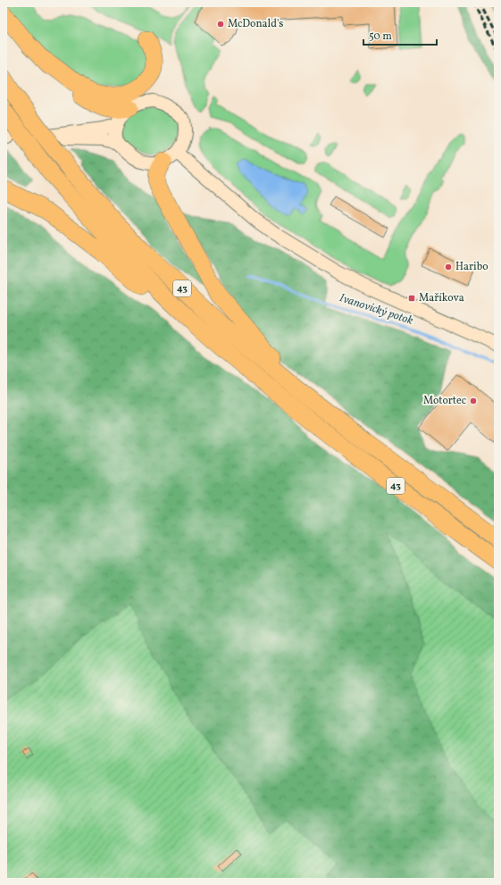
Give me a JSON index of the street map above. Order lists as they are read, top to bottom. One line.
{"streets":{"highway":["43"]},"water":["Ivanovický potok"],"places":{"other":["McDonald's","Haribo","Motortec"],"transit":["Maříkova"]},"scale_bar":"50 m"}
